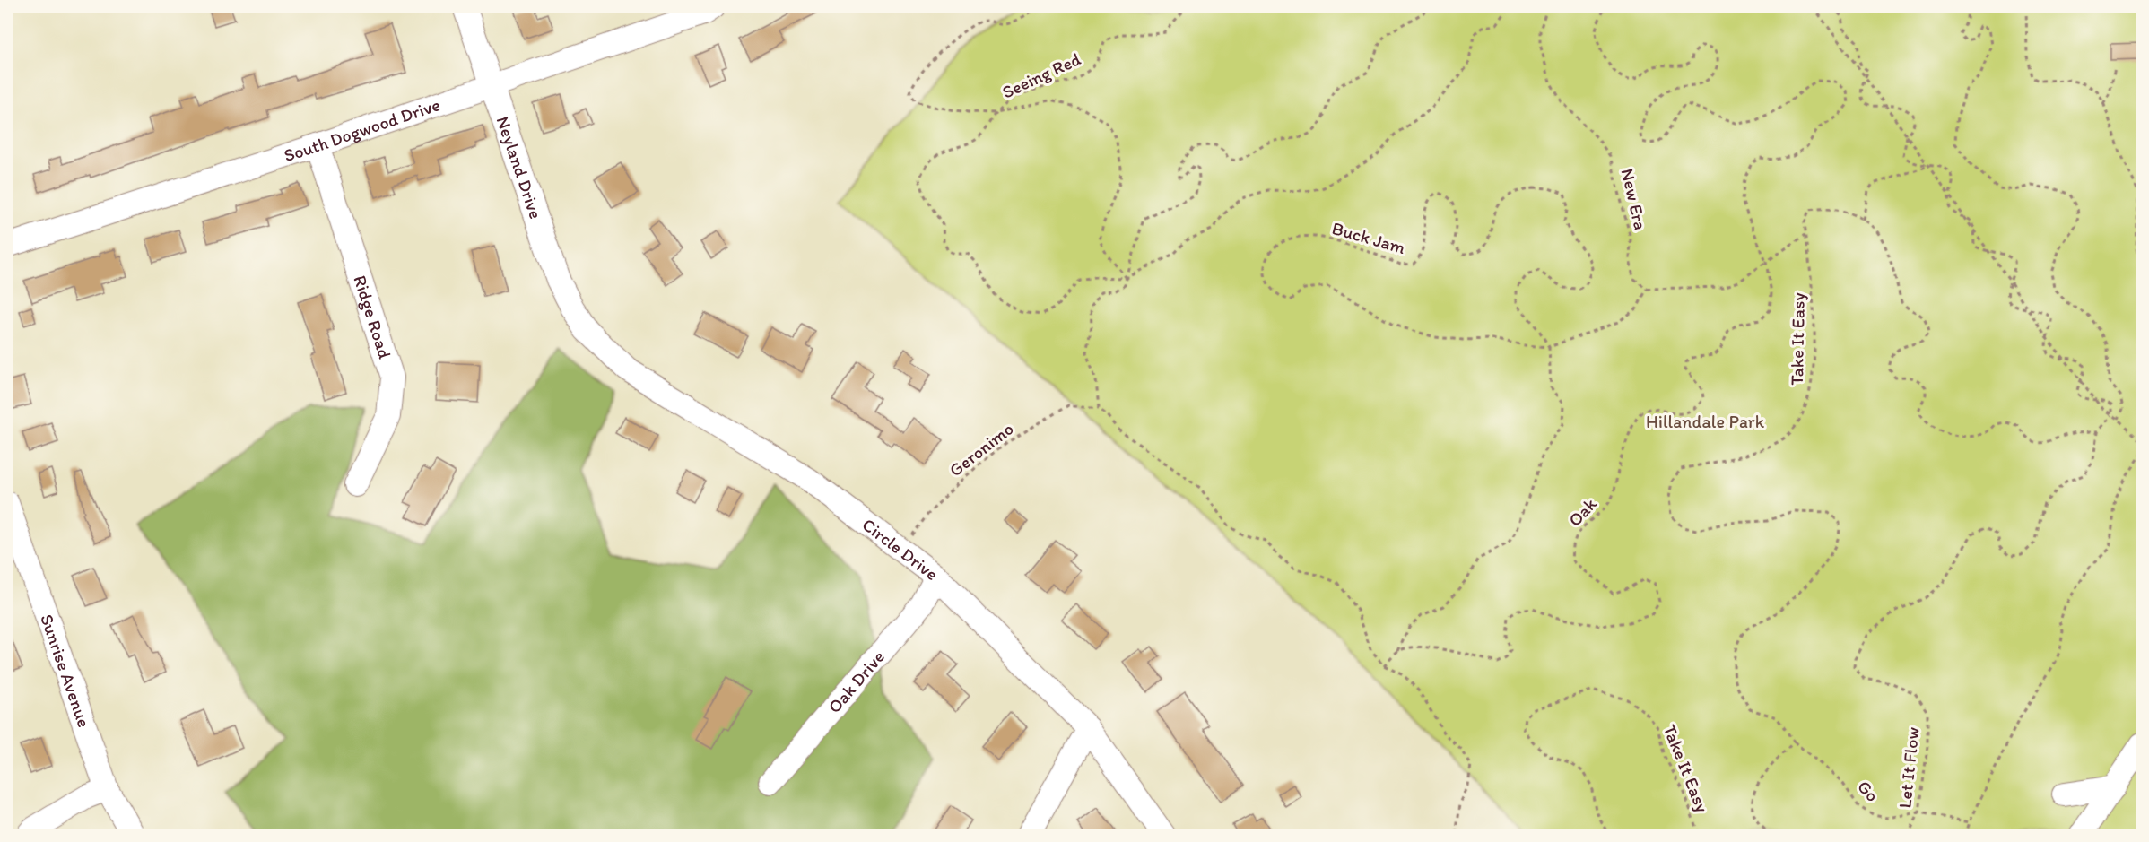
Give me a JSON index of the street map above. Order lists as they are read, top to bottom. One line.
{"streets":{"street":["South Dogwood Drive","Neyland Drive","Ridge Road","Circle Drive","Sunrise Avenue","Oak Drive"],"path":["Seeing Red","New Era","Buck Jam","Take It Easy","Geronimo","Oak","Let It Flow","Go"]},"crossings":[["South Dogwood Drive","Neyland Drive"],["South Dogwood Drive","Ridge Road"],["Neyland Drive","Circle Drive"],["Take It Easy","Let It Flow"],["Take It Easy","Go"],["Geronimo","Circle Drive"],["Circle Drive","Oak Drive"],["Let It Flow","Go"]],"parks":["Hillandale Park"]}
